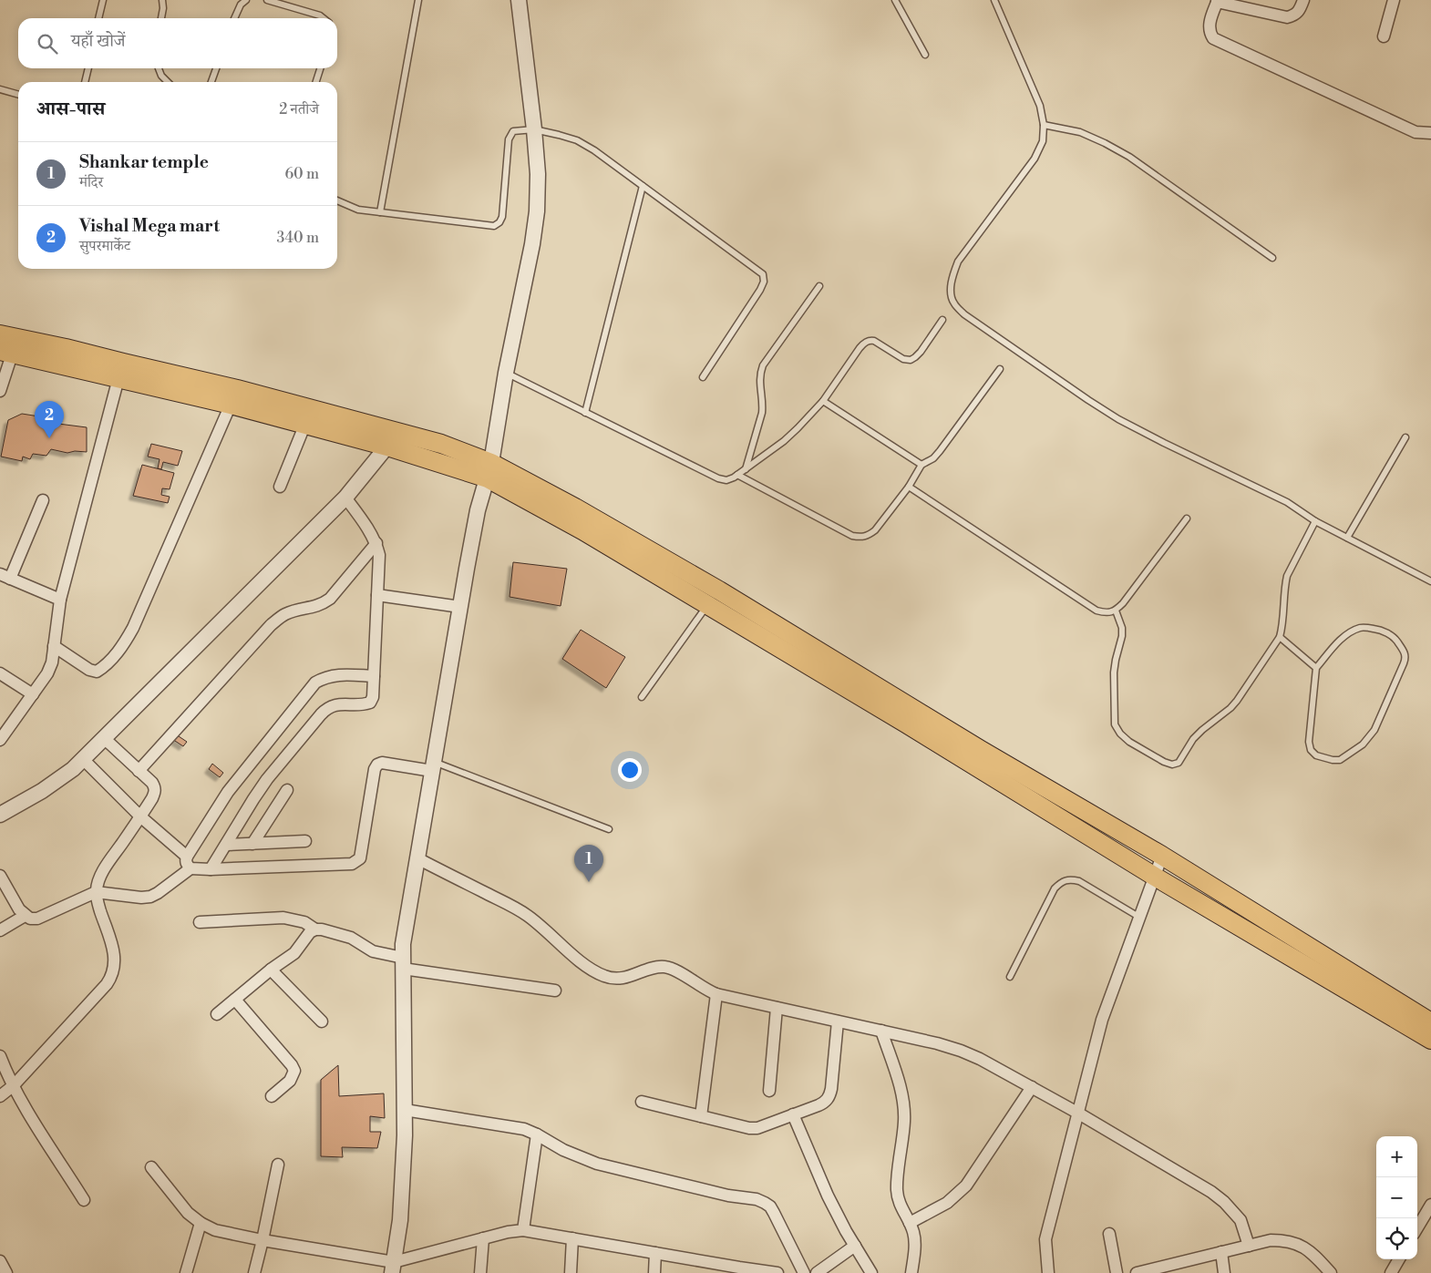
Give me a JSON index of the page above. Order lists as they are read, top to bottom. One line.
{"page":{"search":"यहाँ खोजें","heading":["आस-पास","2 नतीजे"],"list":[{"mark":"1","name":"Shankar temple","note":"मंदिर","value":"60 m"},{"mark":"2","name":"Vishal Mega mart","note":"सुपरमार्केट","value":"340 m"}],"pins":["2","1"],"map_buttons":["+","−"]}}
